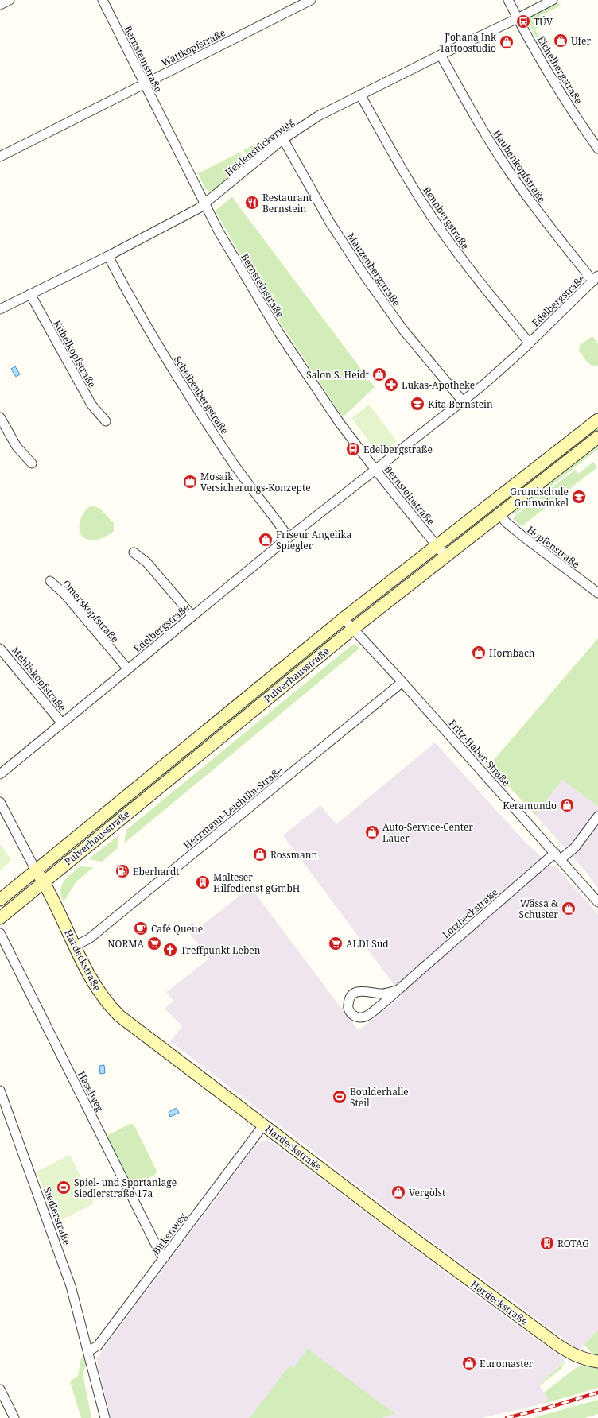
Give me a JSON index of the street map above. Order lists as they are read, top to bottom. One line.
{"streets":{"main road":["Pulverhausstraße","Hardeckstraße"],"street":["Wattkopfstraße","Bernsteinstraße","Eichelbergstraße","Heidenstückerweg","Haubenkopfstraße","Rennbergstraße","Mauzenbergstraße","Edelbergstraße","Kübelkopfstraße","Scheibenbergstraße","Hopfenstraße","Omerskopfstraße","Mehliskopfstraße","Fritz-Haber-Straße","Herrmann-Leichtlin-Straße","Lotzbeckstraße","Haselweg","Siedlerstraße","Birkenweg"]},"crossings":[["Wattkopfstraße","Bernsteinstraße"],["Bernsteinstraße","Heidenstückerweg"],["Bernsteinstraße","Edelbergstraße"],["Bernsteinstraße","Pulverhausstraße"],["Eichelbergstraße","Heidenstückerweg"],["Heidenstückerweg","Haubenkopfstraße"],["Heidenstückerweg","Rennbergstraße"],["Heidenstückerweg","Mauzenbergstraße"],["Heidenstückerweg","Kübelkopfstraße"],["Heidenstückerweg","Scheibenbergstraße"],["Haubenkopfstraße","Edelbergstraße"],["Rennbergstraße","Edelbergstraße"],["Mauzenbergstraße","Edelbergstraße"],["Edelbergstraße","Scheibenbergstraße"],["Edelbergstraße","Omerskopfstraße"],["Edelbergstraße","Mehliskopfstraße"],["Hopfenstraße","Pulverhausstraße"],["Pulverhausstraße","Fritz-Haber-Straße"],["Pulverhausstraße","Hardeckstraße"],["Fritz-Haber-Straße","Herrmann-Leichtlin-Straße"],["Fritz-Haber-Straße","Lotzbeckstraße"],["Herrmann-Leichtlin-Straße","Hardeckstraße"],["Hardeckstraße","Birkenweg"],["Haselweg","Birkenweg"],["Siedlerstraße","Birkenweg"]],"places":{"bus stop":["TÜV","Edelbergstraße"],"shop":["Ufer","J'ohana Ink Tattoostudio","Salon S. Heidt","Friseur Angelika Spiegler","Hornbach","Keramundo","Auto-Service-Center Lauer","Rossmann","Wässa & Schuster","Vergölst","Euromaster"],"restaurant":["Restaurant Bernstein"],"pharmacy":["Lukas-Apotheke"],"school or university":["Kita Bernstein","Grundschule Grünwinkel"],"office":["Mosaik Versicherungs-Konzepte"],"fuel station":["Eberhardt"],"building":["Malteser Hilfedienst gGmbH","ROTAG"],"cafe":["Café Queue"],"supermarket":["NORMA","ALDI Süd"],"church":["Treffpunkt Leben"],"sports":["Boulderhalle Steil","Spiel- und Sportanlage Siedlerstraße 17a"]}}
